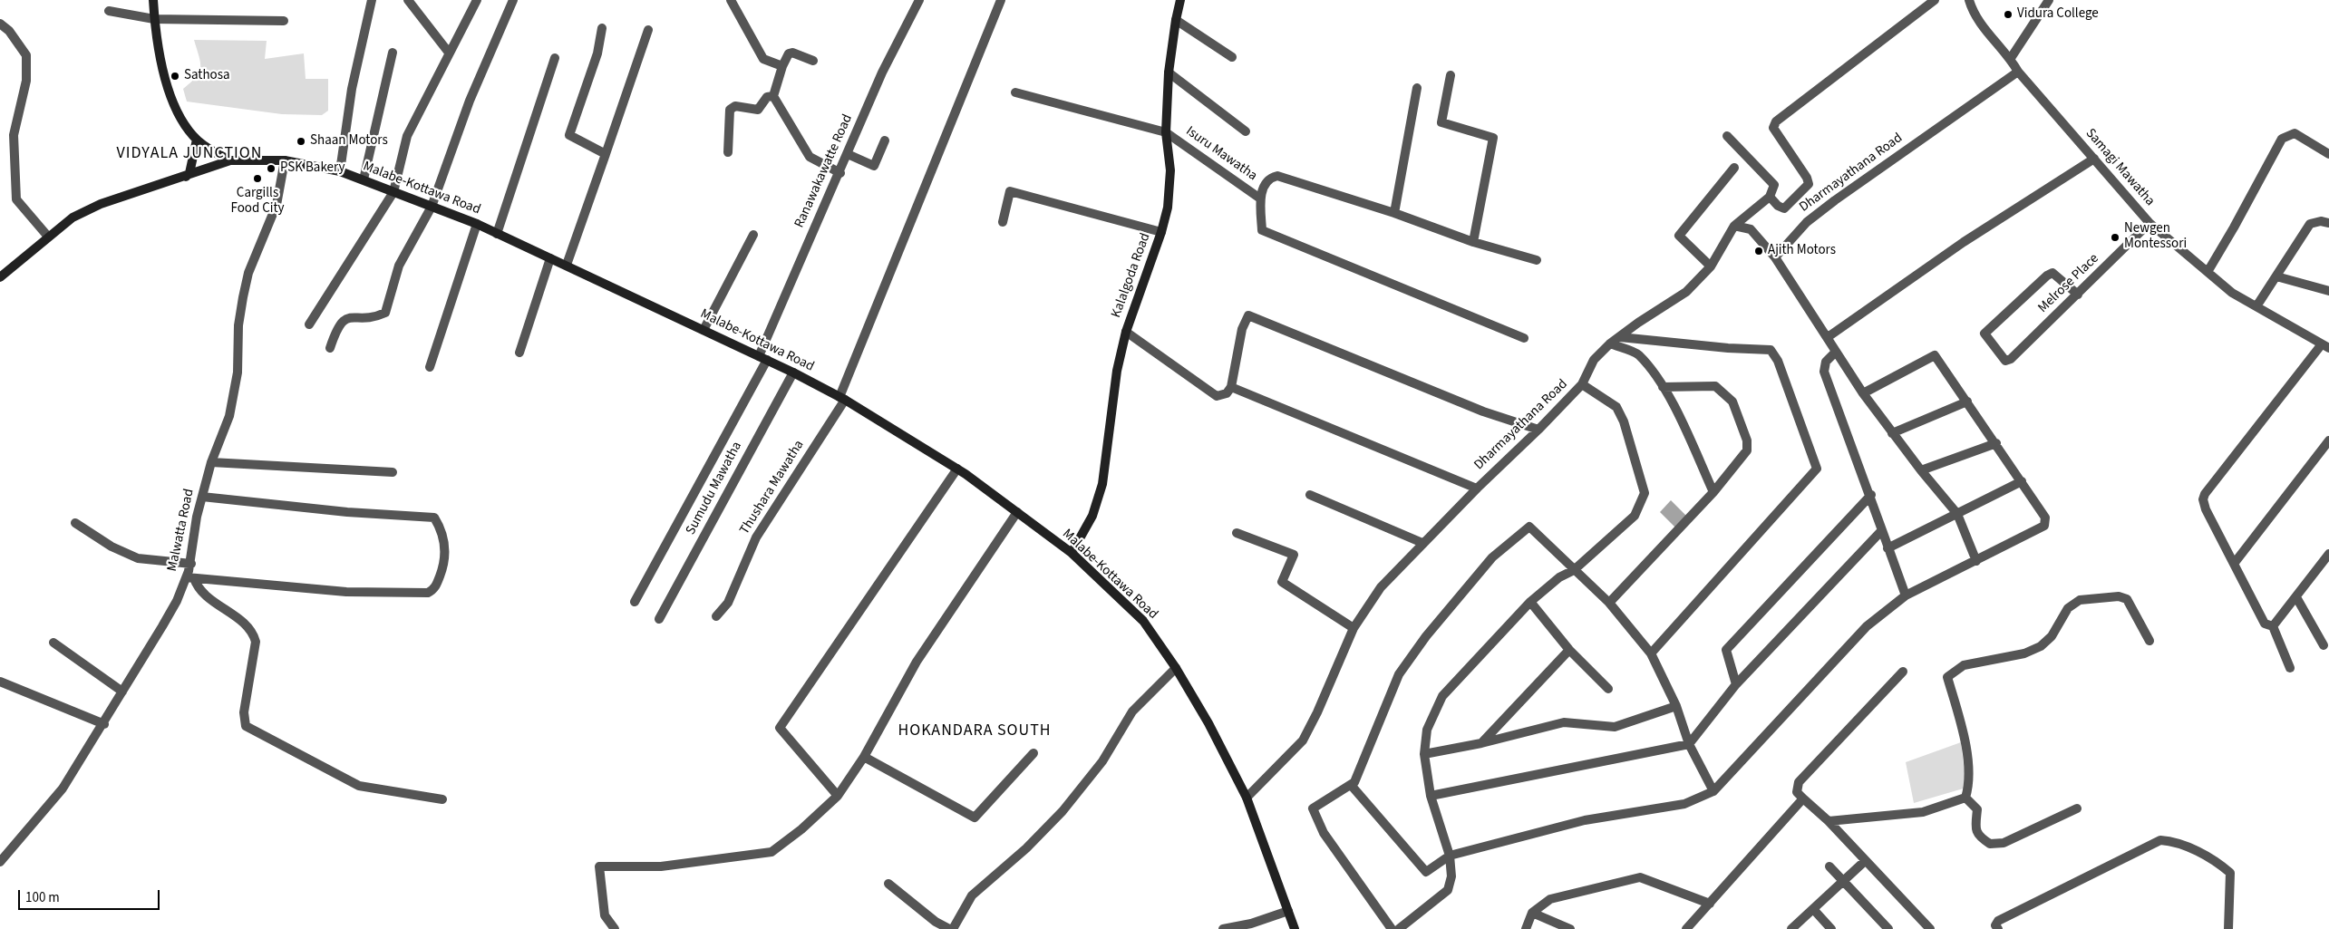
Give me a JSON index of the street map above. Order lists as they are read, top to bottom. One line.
{"streets":{"main road":["Malabe-Kottawa Road","Kalalgoda Road"],"street":["Isuru Mawatha","Samagi Mawatha","Ranawakawatte Road","Dharmayathana Road","Melrose Place","Thushara Mawatha","Sumudu Mawatha","Malwatta Road"]},"crossings":[["Isuru Mawatha","Kalalgoda Road"],["Samagi Mawatha","Dharmayathana Road"],["Samagi Mawatha","Melrose Place"],["Ranawakawatte Road","Malabe-Kottawa Road"],["Dharmayathana Road","Malabe-Kottawa Road"],["Malabe-Kottawa Road","Kalalgoda Road"],["Malabe-Kottawa Road","Thushara Mawatha"],["Malabe-Kottawa Road","Sumudu Mawatha"],["Malabe-Kottawa Road","Malwatta Road"]],"districts":["VIDYALA JUNCTION","HOKANDARA SOUTH"],"places":["Vidura College","Sathosa","Shaan Motors","PSK Bakery","Cargills Food City","Newgen Montessori","Ajith Motors"],"scale_bar":"100 m"}
